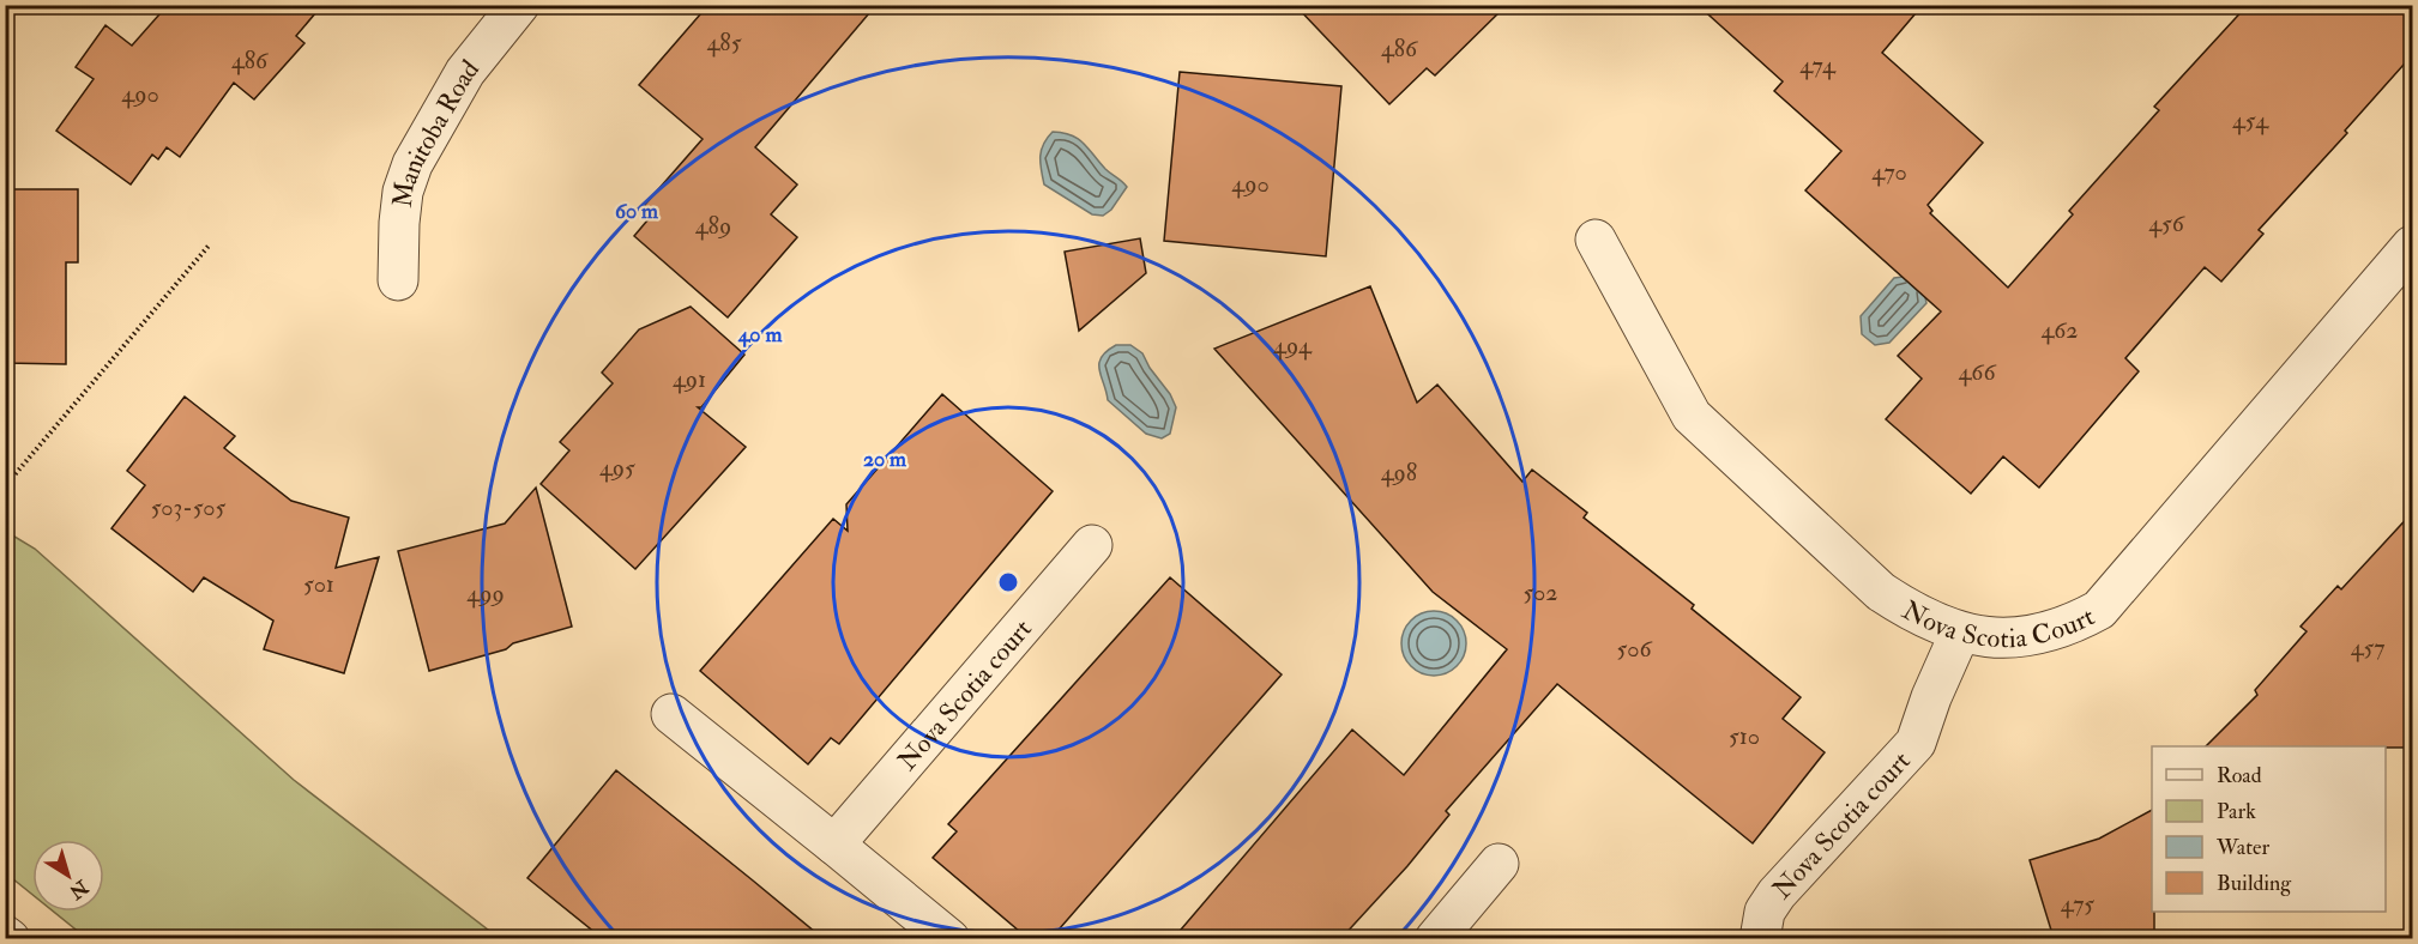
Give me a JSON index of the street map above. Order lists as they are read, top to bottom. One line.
{"streets":{"street":["Manitoba Road","Nova Scotia Court","Nova Scotia court"]},"crossings":[["Nova Scotia Court","Nova Scotia court"]],"house_numbers":["485","486","486","474","490","454","470","490","456","489","462","494","466","491","495","498","503-505","501","502","499","457","506","510","475"],"legend":["Road","Park","Water","Building"],"north":"bottom right","rings":["60 m","40 m","20 m"]}
